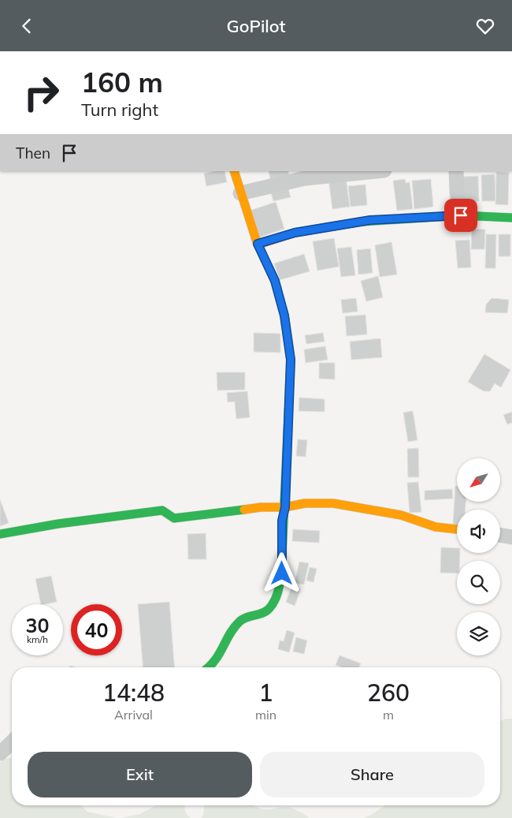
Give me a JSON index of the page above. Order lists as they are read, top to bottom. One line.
{"north":"bottom left","page":{"header":"GoPilot","turn":["160 m","Turn right"],"then":"Then","speed":"30 km/h","limit":"40","eta":["14:48","Arrival","1","min","260","m"],"buttons":["Exit","Share"]}}
